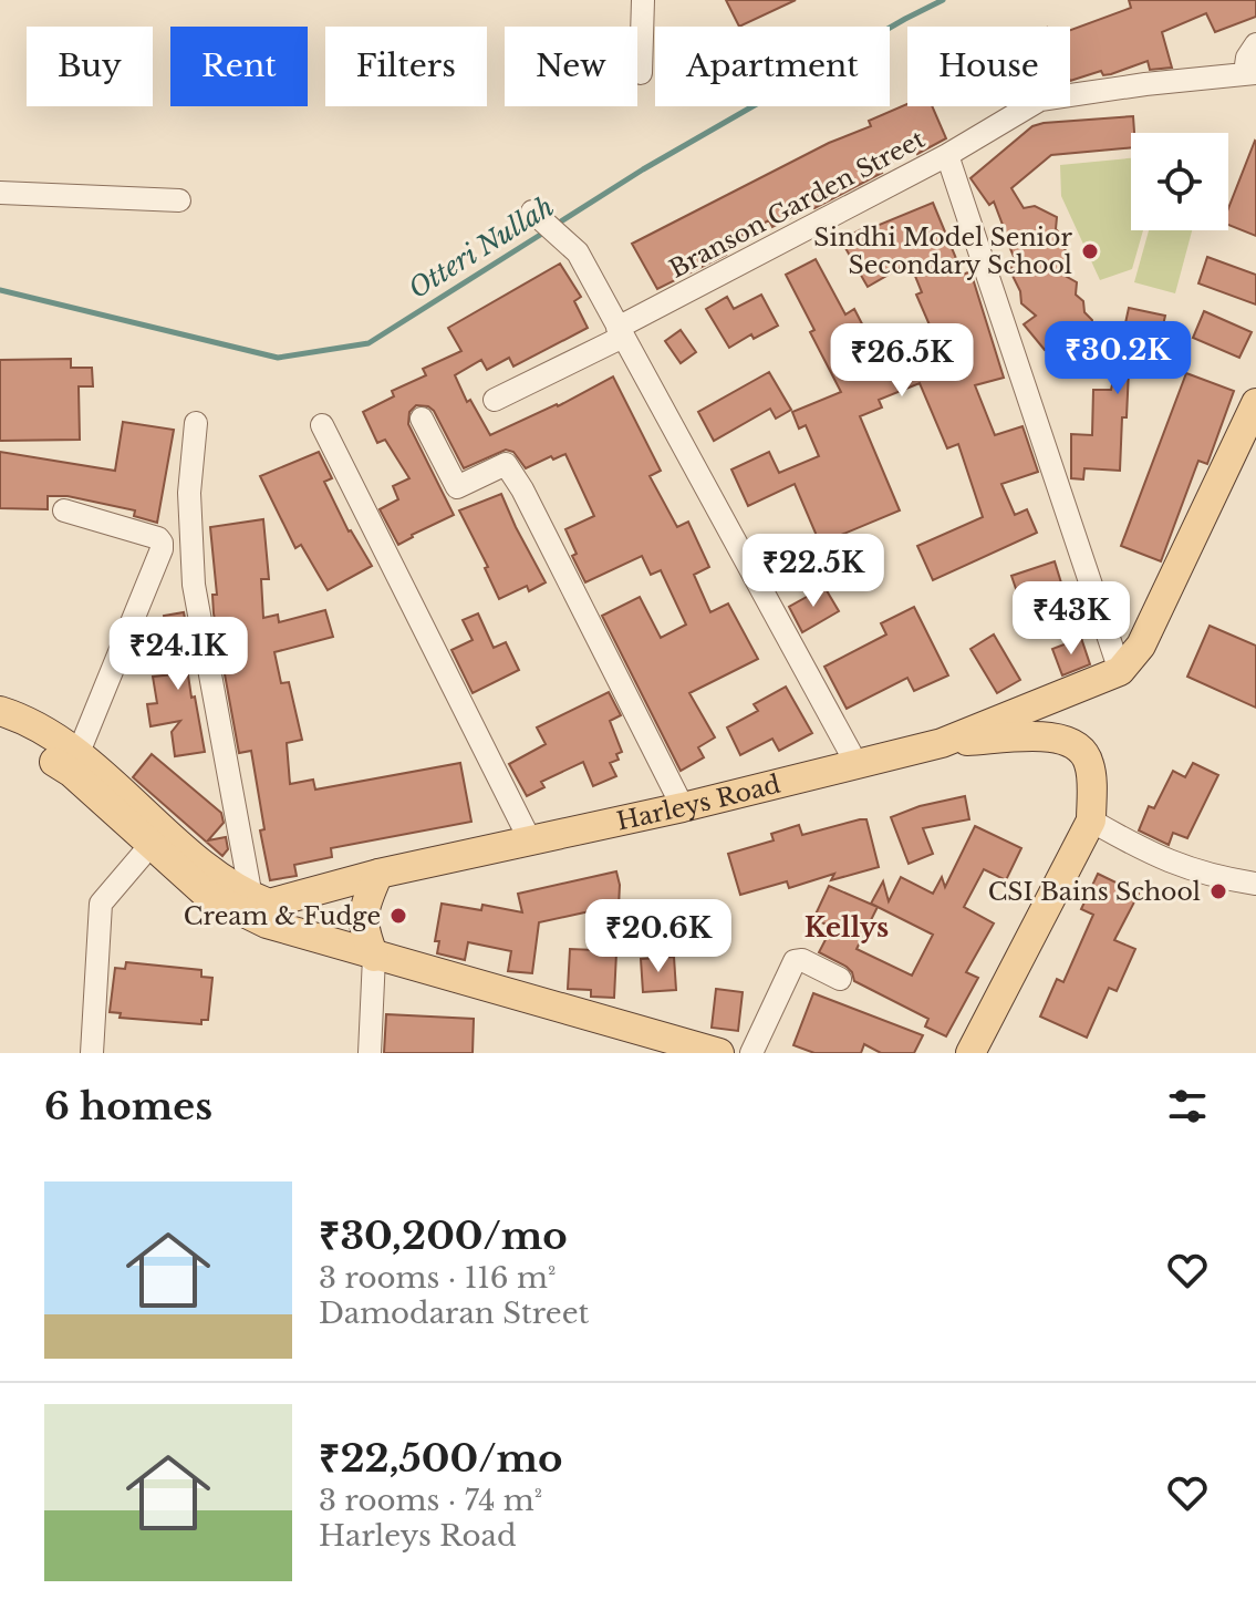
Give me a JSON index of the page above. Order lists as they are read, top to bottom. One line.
{"streets":{"main road":["Harleys Road"],"street":["Branson Garden Street"]},"districts":["Kellys"],"water":["Otteri Nullah"],"places":["Sindhi Model Senior Secondary School","CSI Bains School","Cream & Fudge"],"page":{"chip":["Buy","Rent","Filters","New","Apartment","House"],"price":["₹30.2K","₹26.5K","₹22.5K","₹43K","₹24.1K","₹20.6K"],"heading":"6 homes","list":[{"name":"₹30,200/mo","note":"3 rooms · 116 m² · Damodaran Street"},{"name":"₹22,500/mo","note":"3 rooms · 74 m² · Harleys Road"}]}}
